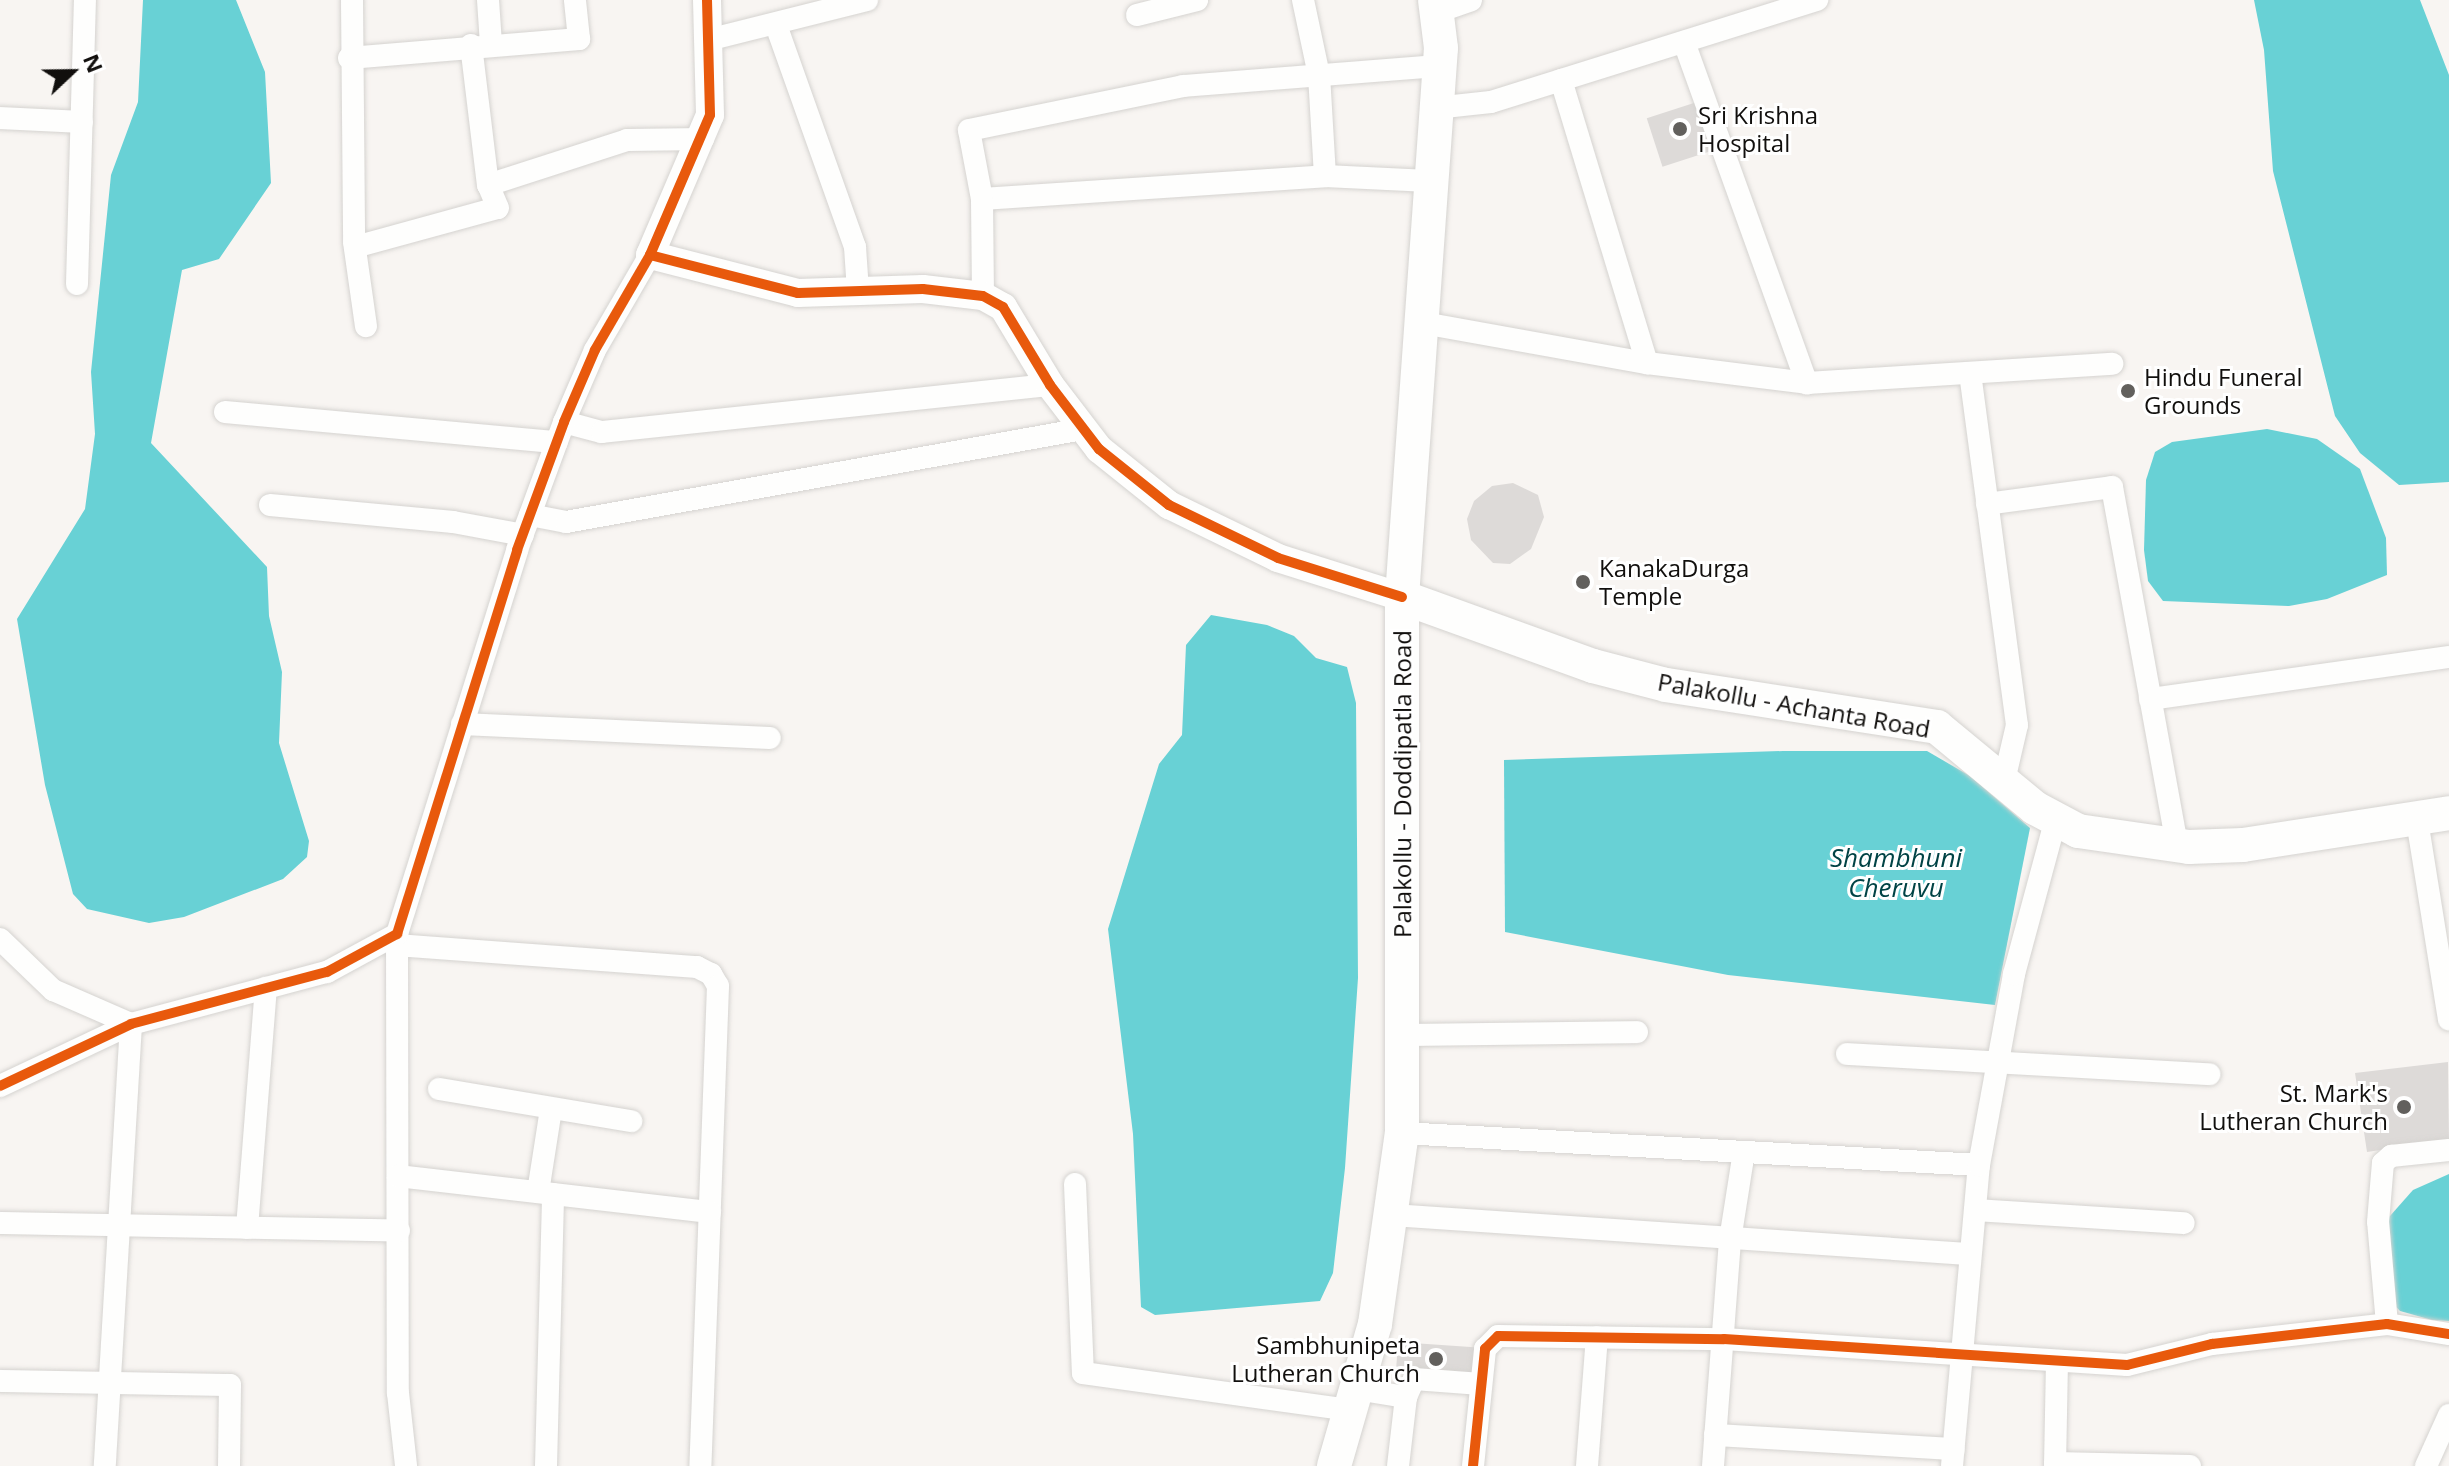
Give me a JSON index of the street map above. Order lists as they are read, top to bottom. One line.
{"streets":{"main road":["Palakollu - Achanta Road","Palakollu - Doddipatla Road"]},"crossings":[["Palakollu - Achanta Road","Palakollu - Doddipatla Road"]],"water":["Shambhuni Cheruvu"],"places":["Sri Krishna Hospital","Hindu Funeral Grounds","KanakaDurga Temple","St. Mark's Lutheran Church","Sambhunipeta Lutheran Church"],"north":"right"}
